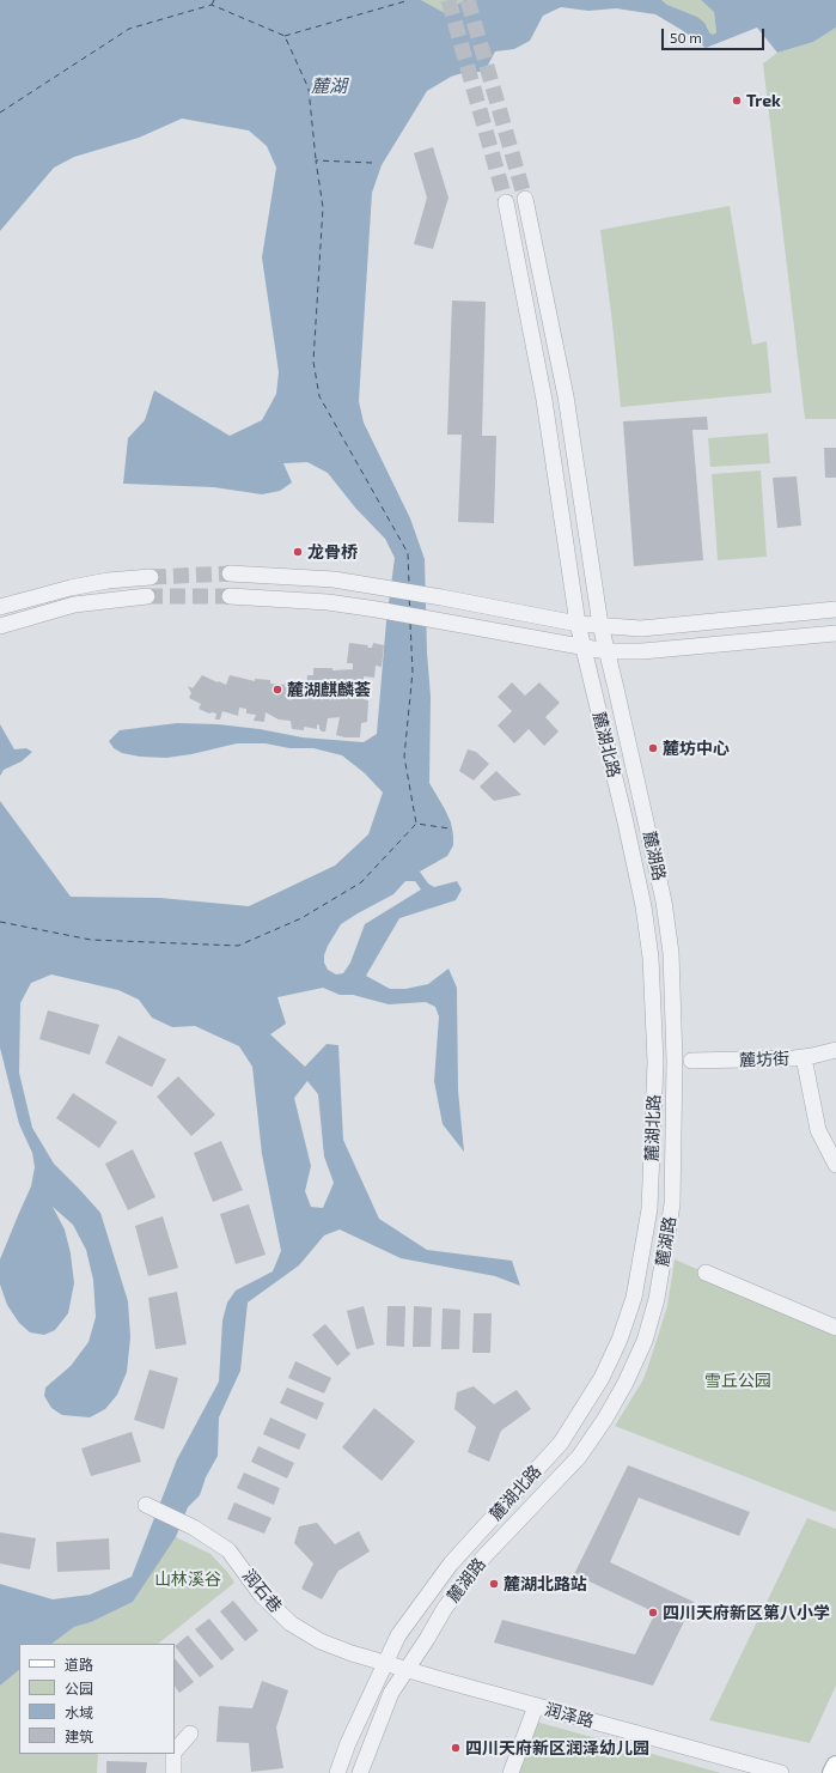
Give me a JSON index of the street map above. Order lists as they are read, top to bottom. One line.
{"streets":{"street":["麓湖北路","麓湖路","麓坊街","润石巷","润泽路"]},"crossings":[["麓湖北路","润石巷"],["麓湖北路","润泽路"],["麓湖路","润泽路"],["润石巷","润泽路"]],"water":["麓湖"],"parks":["雪丘公园","山林溪谷"],"places":["Trek","龙骨桥","麓湖麒麟荟","麓坊中心","麓湖北路站","四川天府新区第八小学","四川天府新区润泽幼儿园"],"legend":["道路","公园","水域","建筑"],"scale_bar":"50 m"}
